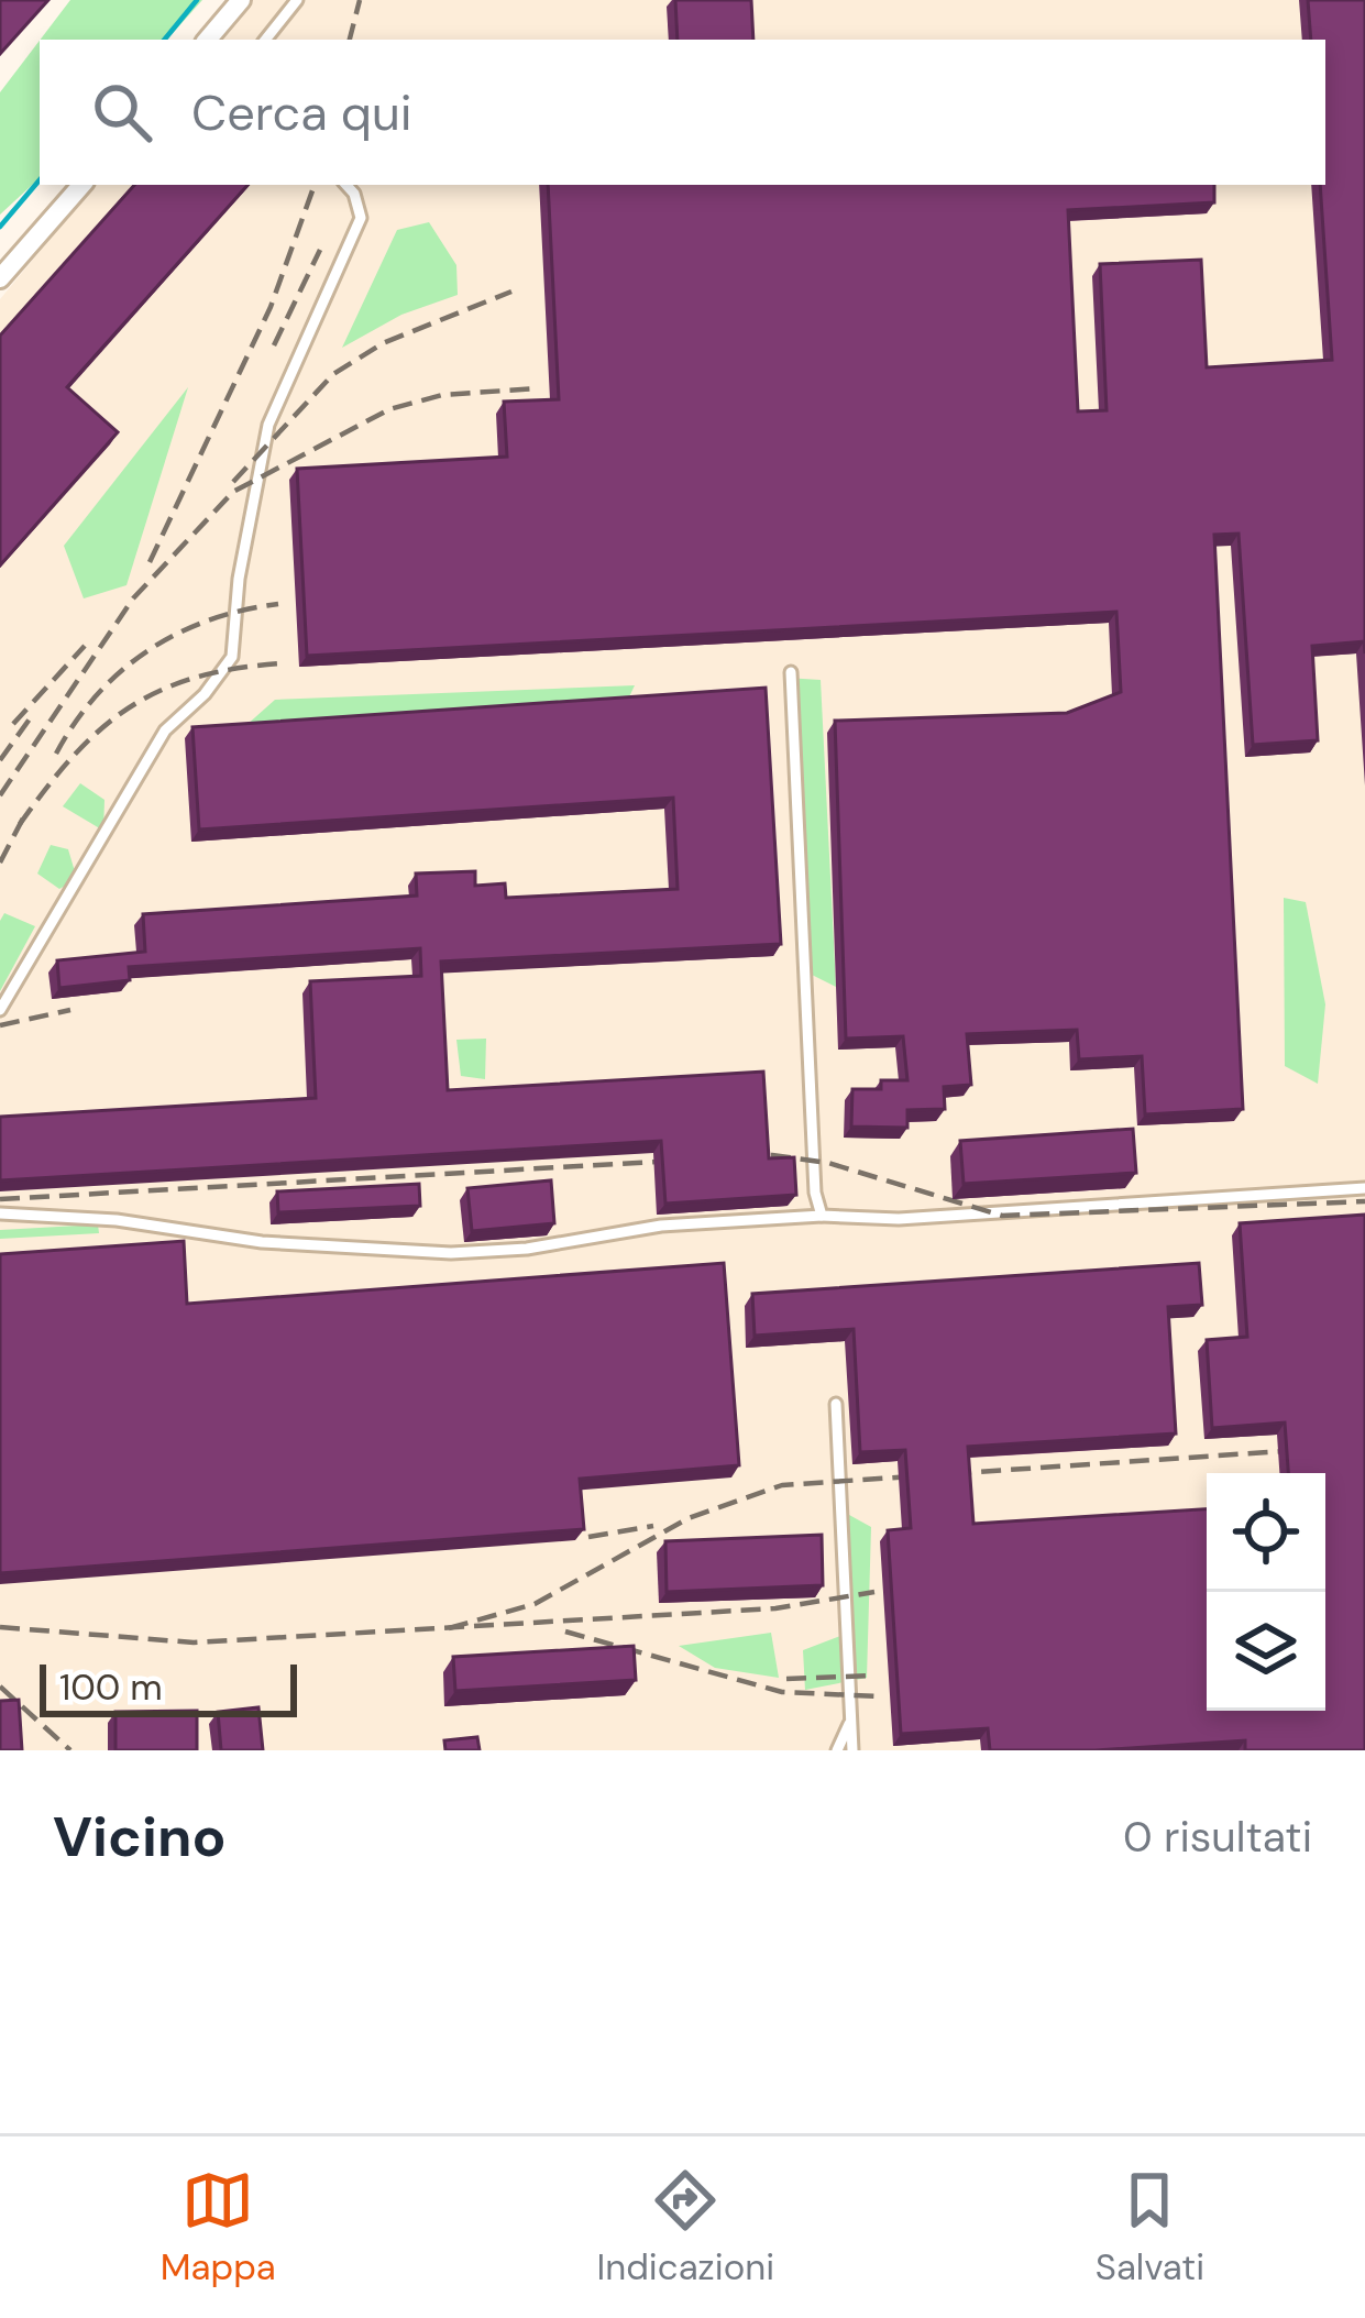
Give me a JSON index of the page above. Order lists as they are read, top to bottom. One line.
{"scale_bar":"100 m","page":{"search":"Cerca qui","scale":"100 m","heading":["Vicino","0 risultati"],"nav":["Mappa","Indicazioni","Salvati"]}}
